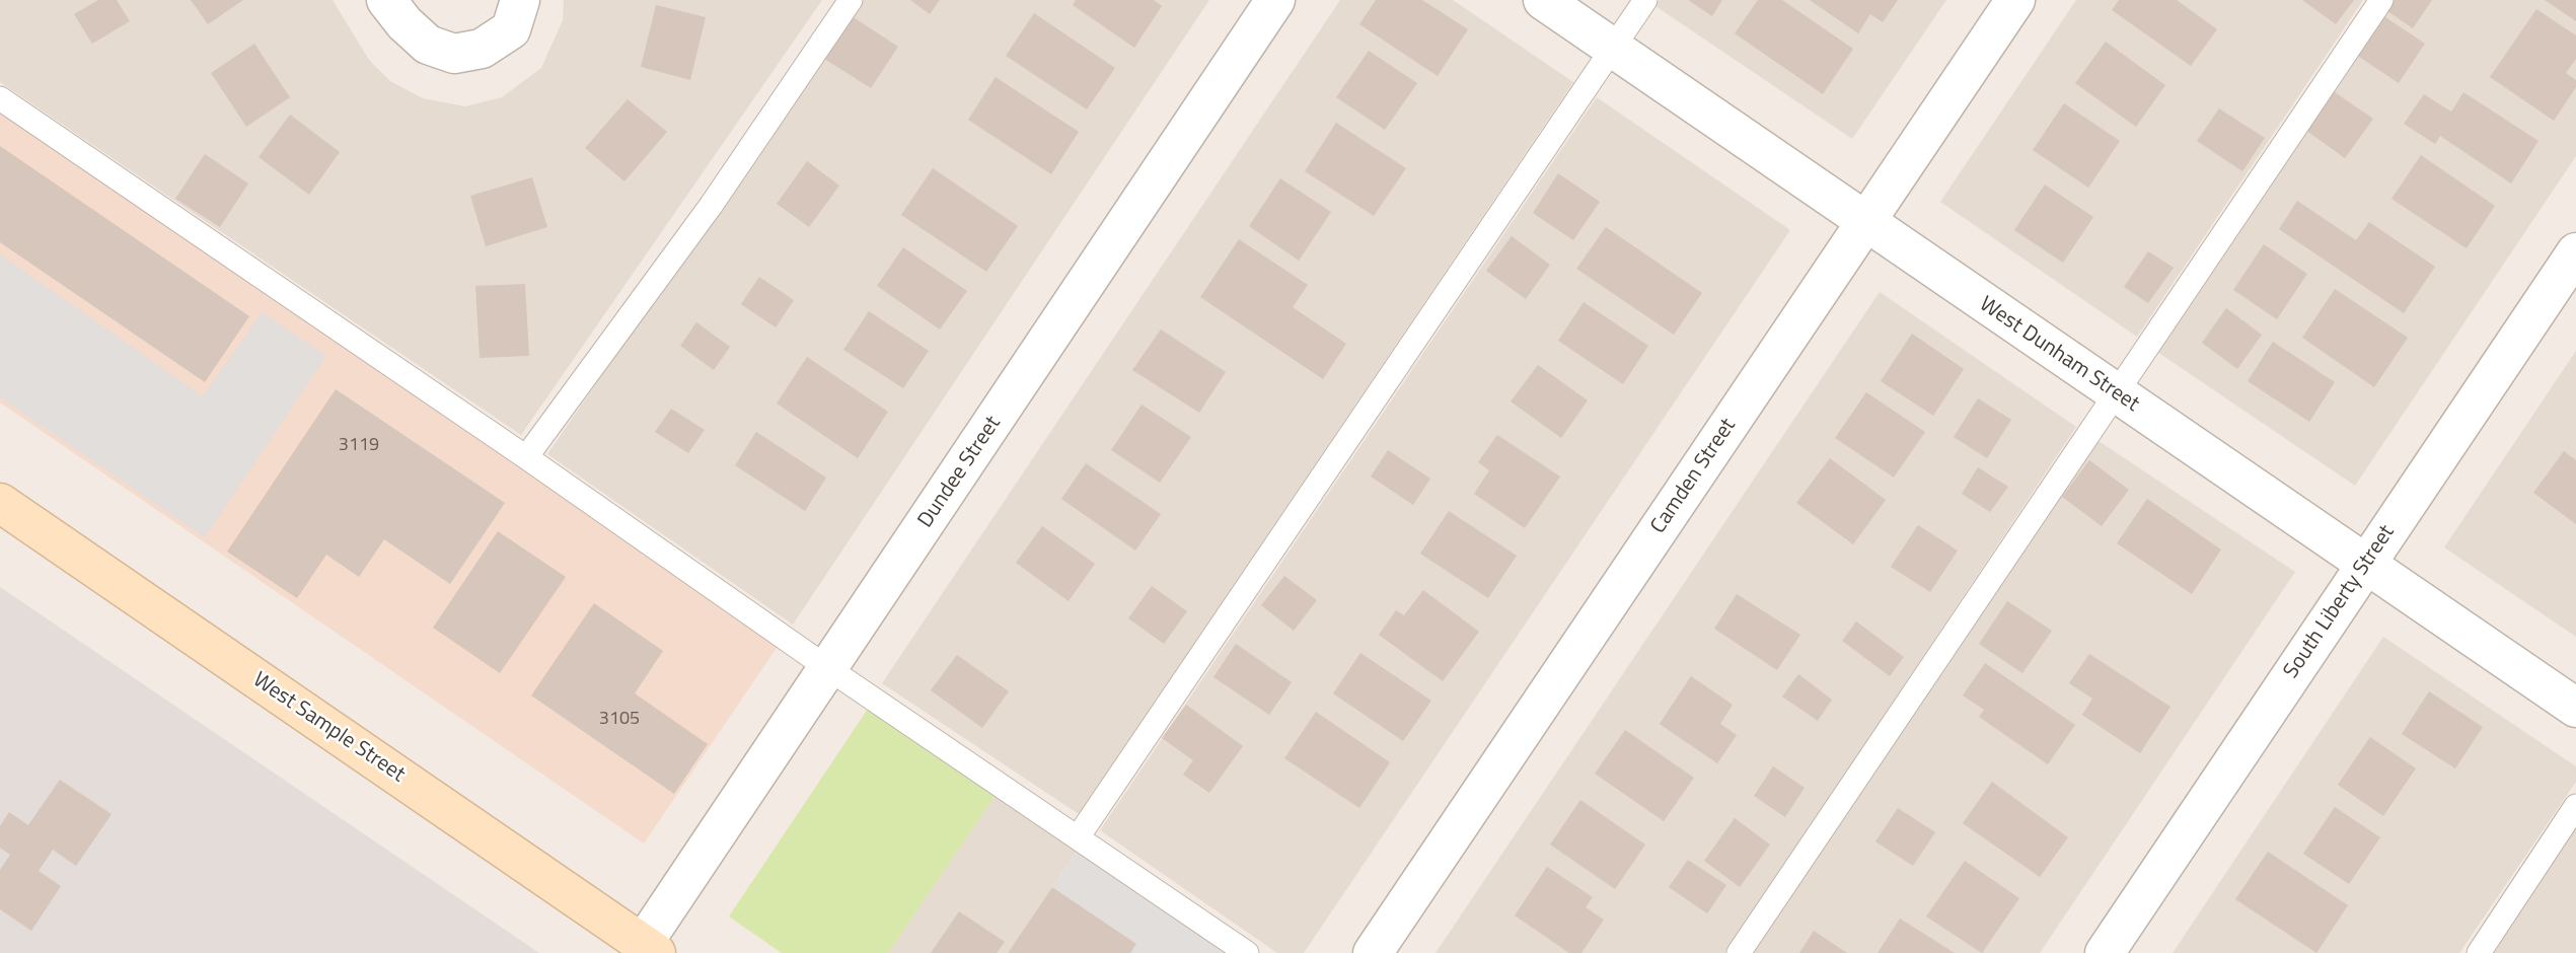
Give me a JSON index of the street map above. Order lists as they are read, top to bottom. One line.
{"streets":{"main road":["West Sample Street"],"street":["West Dunham Street","Dundee Street","Camden Street","South Liberty Street"]},"crossings":[["West Dunham Street","Camden Street"],["West Dunham Street","South Liberty Street"],["Dundee Street","West Sample Street"]],"house_numbers":["3119","3105"]}
